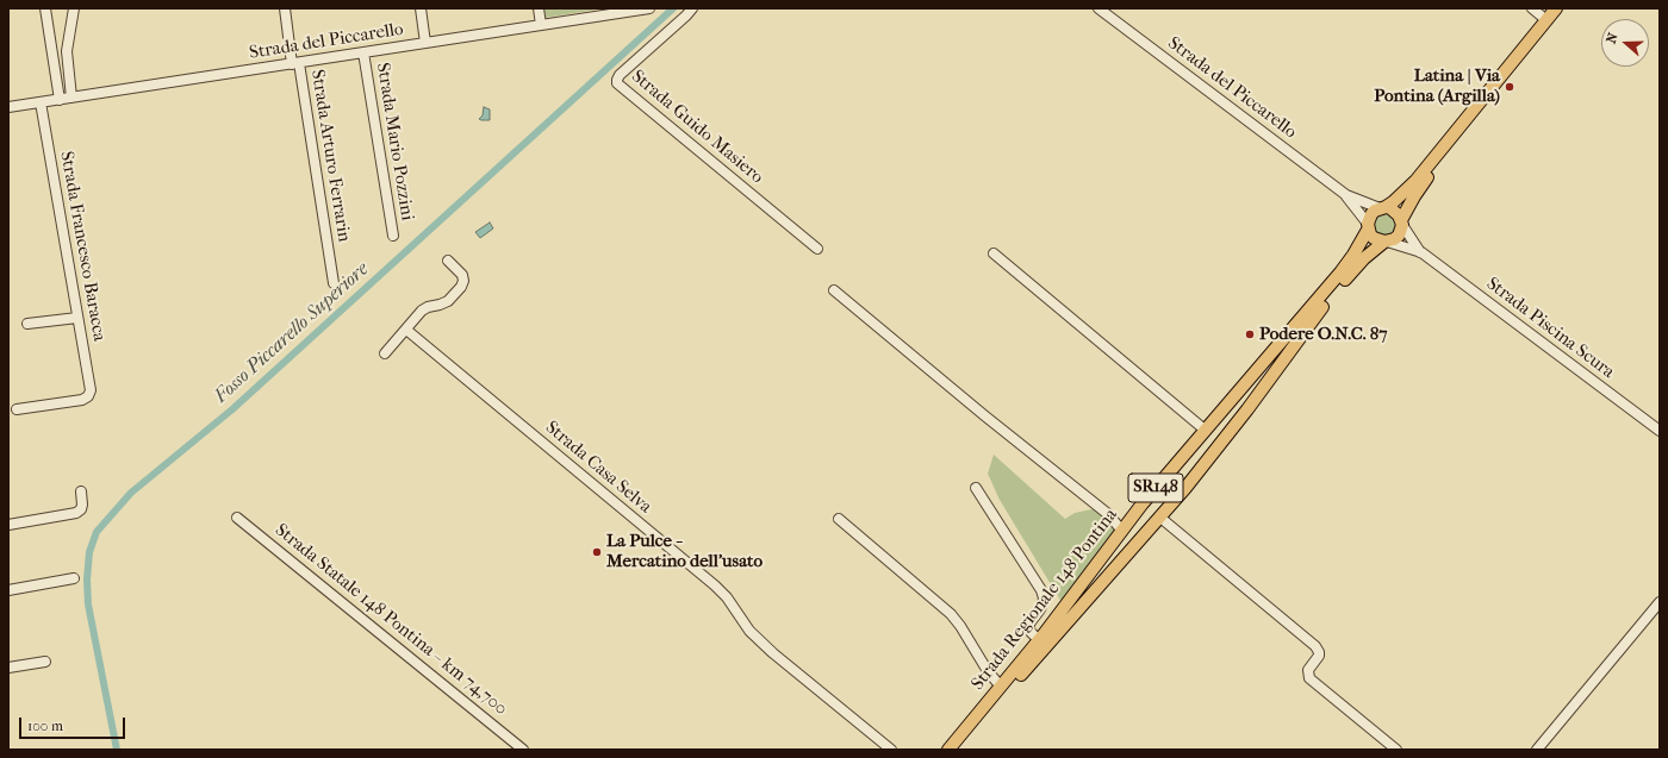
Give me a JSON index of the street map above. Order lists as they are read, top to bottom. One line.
{"streets":{"main road":["SR148","Strada Regionale 148 Pontina"],"street":["Strada del Piccarello","Strada Guido Masiero","Strada Mario Pozzini","Strada Arturo Ferrarin","Strada Francesco Baracca","Strada Piscina Scura","Strada Casa Selva","Strada Statale 148 Pontina – km 74,700"]},"crossings":[["Strada del Piccarello","Strada Mario Pozzini"],["Strada del Piccarello","Strada Arturo Ferrarin"],["Strada del Piccarello","Strada Francesco Baracca"],["Strada del Piccarello","Strada Piscina Scura"],["Strada del Piccarello","Strada Regionale 148 Pontina"],["Strada Piscina Scura","Strada Regionale 148 Pontina"]],"water":["Fosso Piccarello Superiore"],"places":["Latina | Via Pontina (Argilla)","Podere O.N.C. 87","La Pulce - Mercatino dell'usato"],"scale_bar":"100 m","north":"left"}
